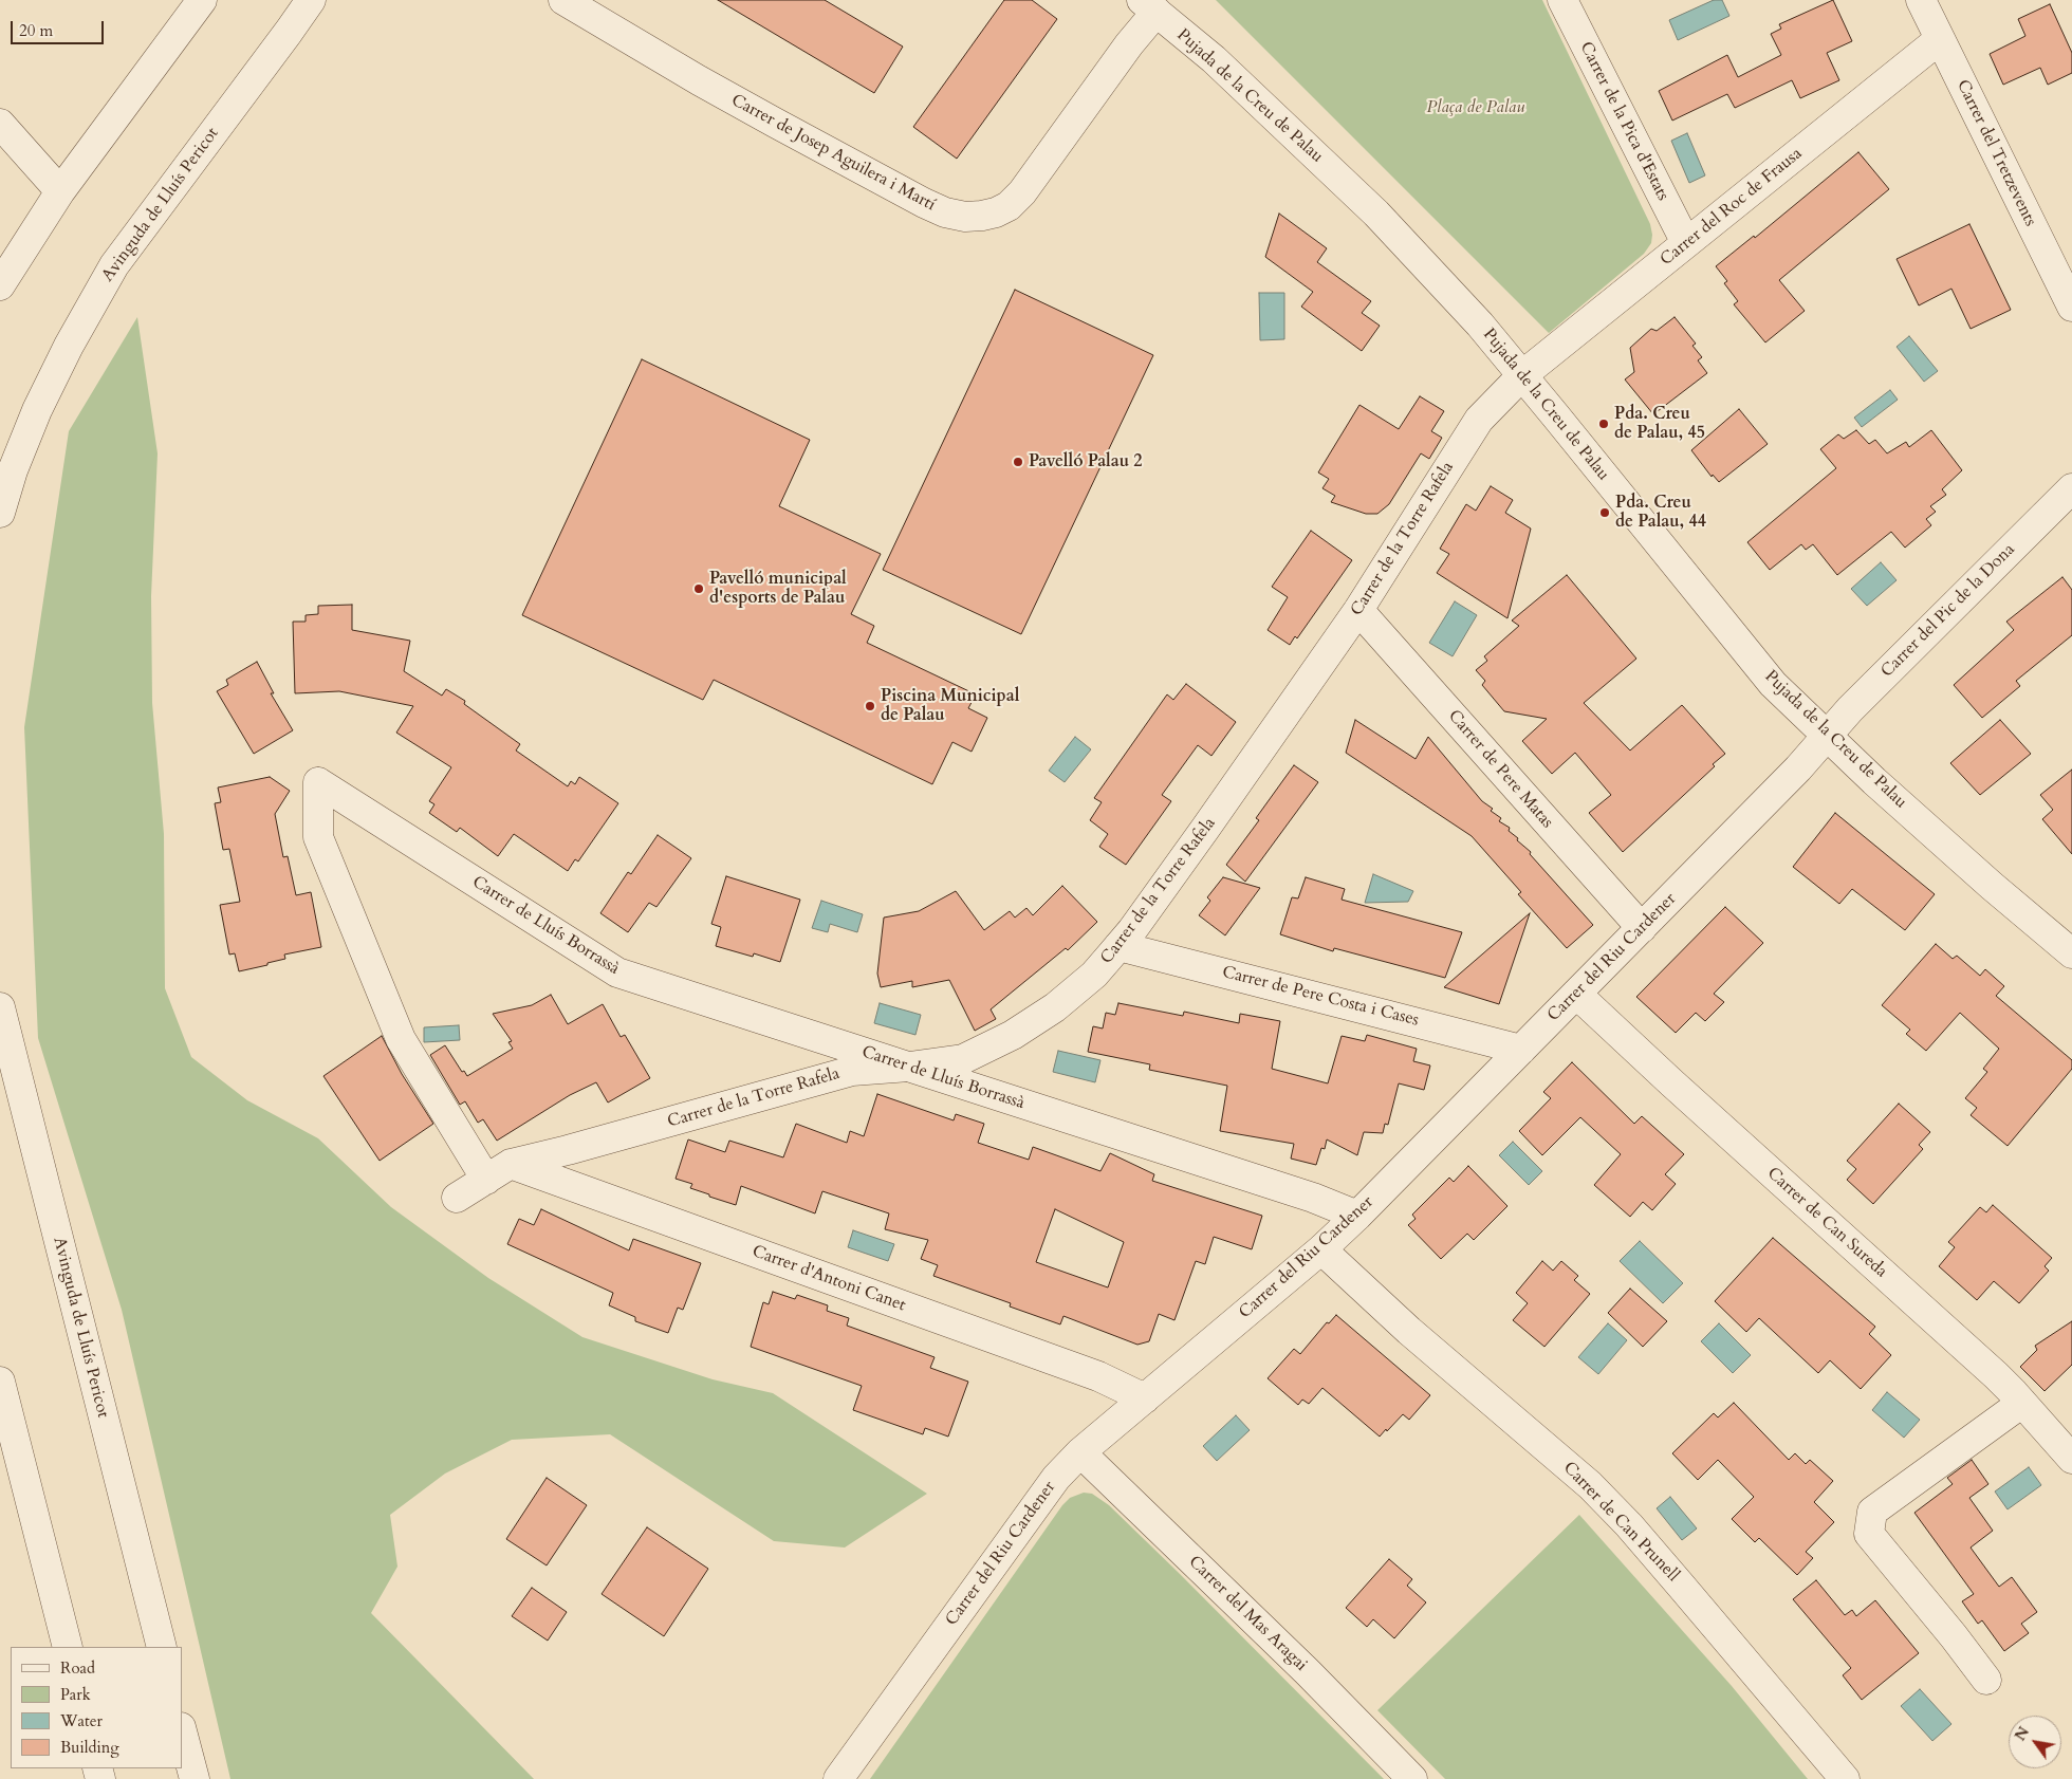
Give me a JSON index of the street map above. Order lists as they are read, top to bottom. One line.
{"streets":{"street":["Pujada de la Creu de Palau","Carrer de la Pica d'Estats","Carrer de Josep Aguilera i Martí","Carrer del Tretzevents","Avinguda de Lluís Pericot","Carrer del Roc de Frausa","Carrer de la Torre Rafela","Carrer del Pic de la Dona","Carrer de Pere Matas","Carrer de Lluís Borrassà","Carrer del Riu Cardener","Carrer de Pere Costa i Cases","Carrer de Can Sureda","Carrer d'Antoni Canet","Carrer de Can Prunell","Carrer del Mas Aragai"]},"crossings":[["Pujada de la Creu de Palau","Carrer de Josep Aguilera i Martí"],["Pujada de la Creu de Palau","Carrer del Roc de Frausa"],["Pujada de la Creu de Palau","Carrer de la Torre Rafela"],["Pujada de la Creu de Palau","Carrer del Pic de la Dona"],["Pujada de la Creu de Palau","Carrer del Riu Cardener"],["Carrer de la Pica d'Estats","Carrer del Roc de Frausa"],["Carrer del Tretzevents","Carrer del Roc de Frausa"],["Carrer del Roc de Frausa","Carrer de la Torre Rafela"],["Carrer de la Torre Rafela","Carrer de Pere Matas"],["Carrer de la Torre Rafela","Carrer de Lluís Borrassà"],["Carrer de la Torre Rafela","Carrer de Pere Costa i Cases"],["Carrer de la Torre Rafela","Carrer d'Antoni Canet"],["Carrer del Pic de la Dona","Carrer del Riu Cardener"],["Carrer de Pere Matas","Carrer del Riu Cardener"],["Carrer de Lluís Borrassà","Carrer del Riu Cardener"],["Carrer del Riu Cardener","Carrer de Pere Costa i Cases"],["Carrer del Riu Cardener","Carrer de Can Sureda"],["Carrer del Riu Cardener","Carrer d'Antoni Canet"],["Carrer del Riu Cardener","Carrer de Can Prunell"],["Carrer del Riu Cardener","Carrer del Mas Aragai"]],"parks":["Plaça de Palau"],"places":["Pda. Creu de Palau, 45","Pavelló Palau 2","Pda. Creu de Palau, 44","Pavelló municipal d'esports de Palau","Piscina Municipal de Palau"],"legend":["Road","Park","Water","Building"],"scale_bar":"20 m","north":"top left"}
